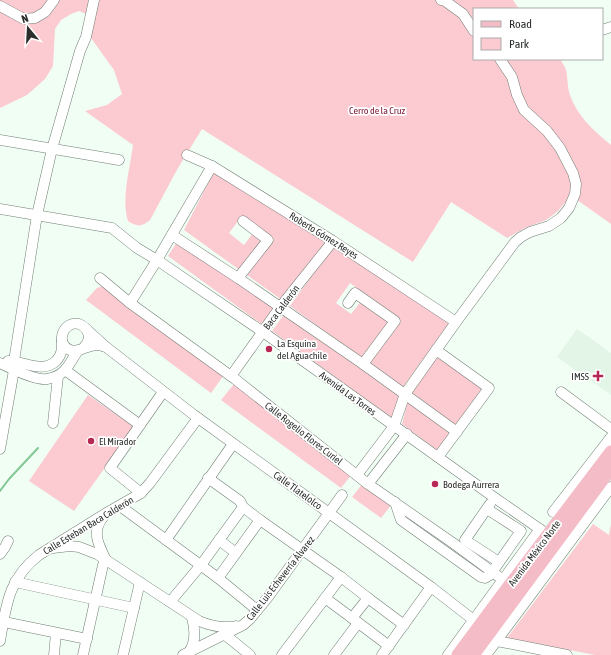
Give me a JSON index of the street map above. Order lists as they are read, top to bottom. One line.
{"streets":{"main road":["Avenida México Norte"],"street":["Roberto Gómez Reyes","Baca Calderón","Avenida Las Torres","Calle Rogelio Flores Curiel","Calle Tlatelolco","Calle Esteban Baca Calderón","Calle Luis Echeverría Álvarez"]},"crossings":[["Roberto Gómez Reyes","Baca Calderón"],["Baca Calderón","Avenida Las Torres"],["Baca Calderón","Calle Rogelio Flores Curiel"],["Avenida Las Torres","Avenida México Norte"],["Calle Rogelio Flores Curiel","Avenida México Norte"],["Calle Tlatelolco","Calle Esteban Baca Calderón"],["Calle Tlatelolco","Avenida México Norte"],["Calle Tlatelolco","Calle Luis Echeverría Álvarez"]],"parks":["Cerro de la Cruz"],"places":{"other":["La Esquina del Aguachile","El Mirador","Bodega Aurrera"],"health":["IMSS"]},"legend":["Road","Park"],"north":"top"}
